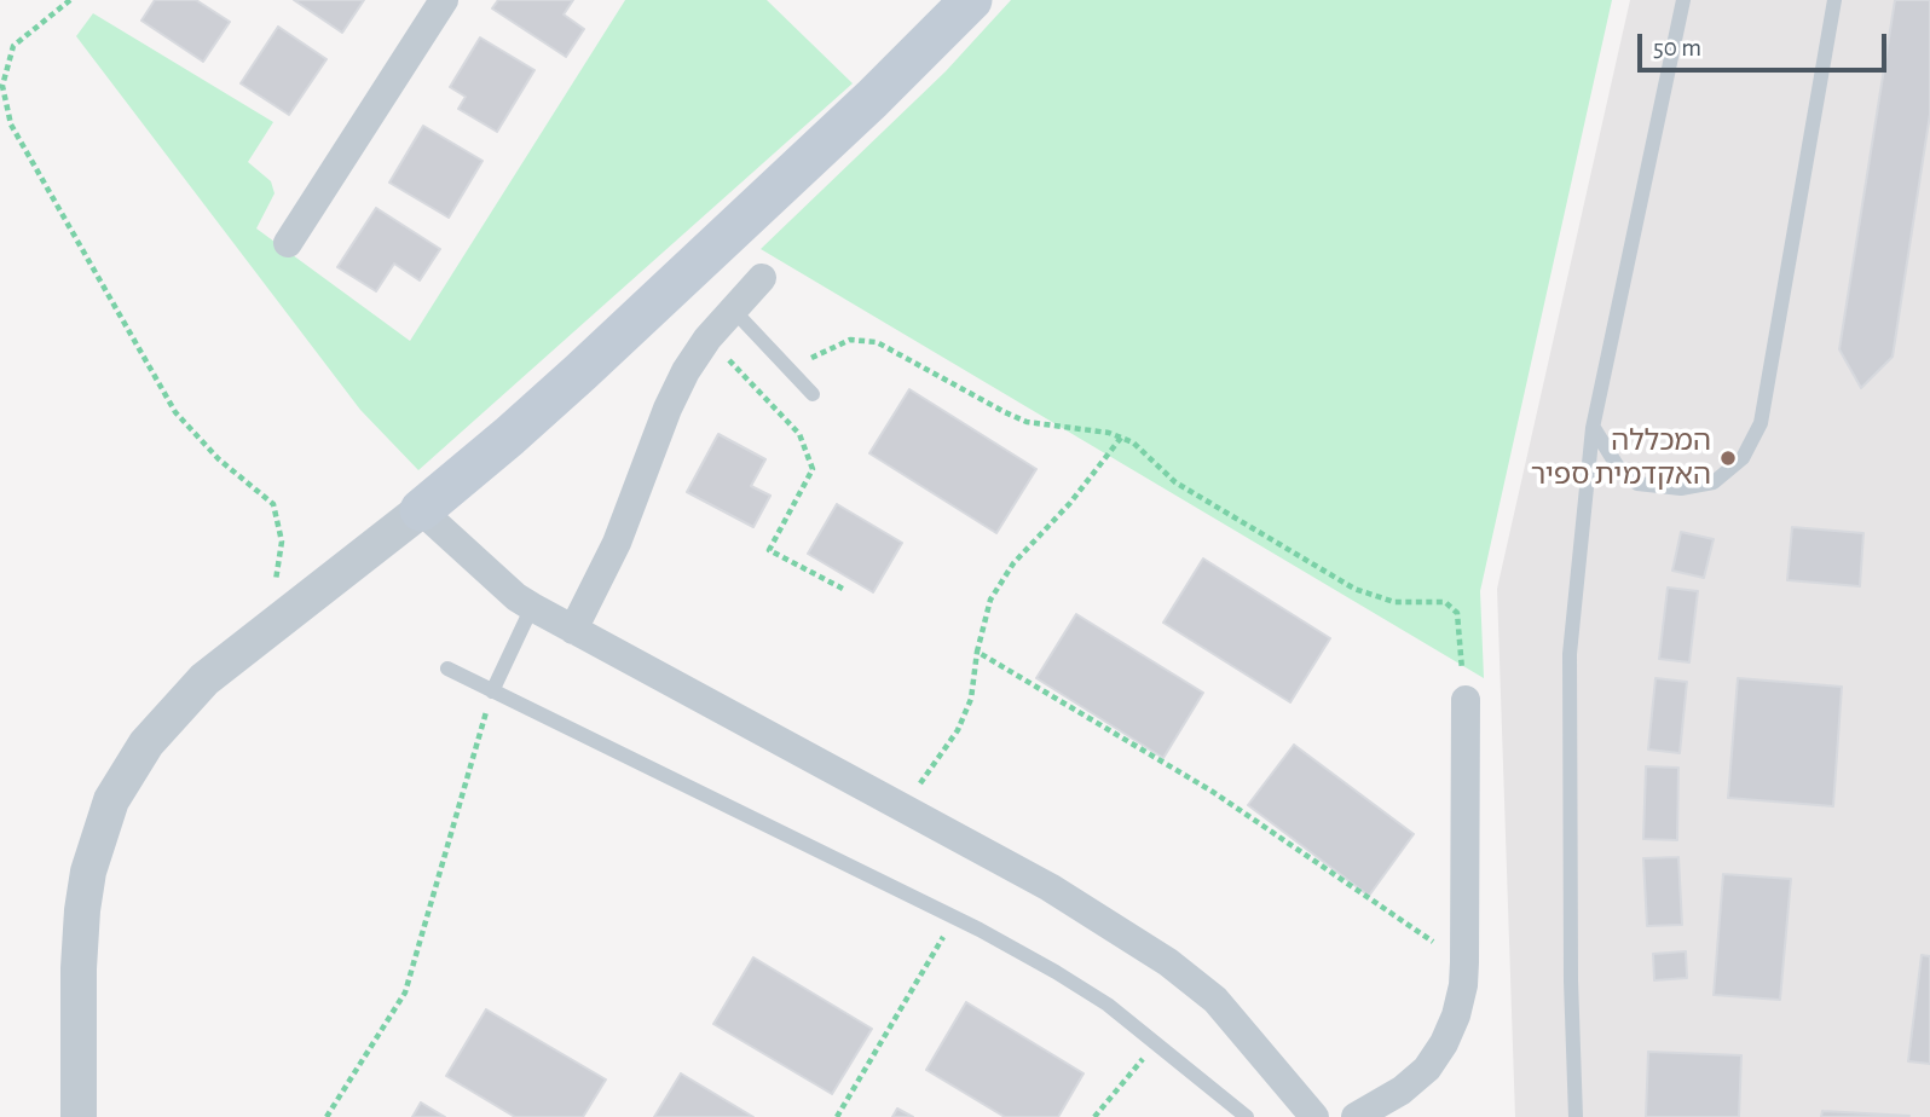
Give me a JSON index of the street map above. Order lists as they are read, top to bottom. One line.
{"places":["המכללה האקדמית ספיר"],"scale_bar":"50 m"}
